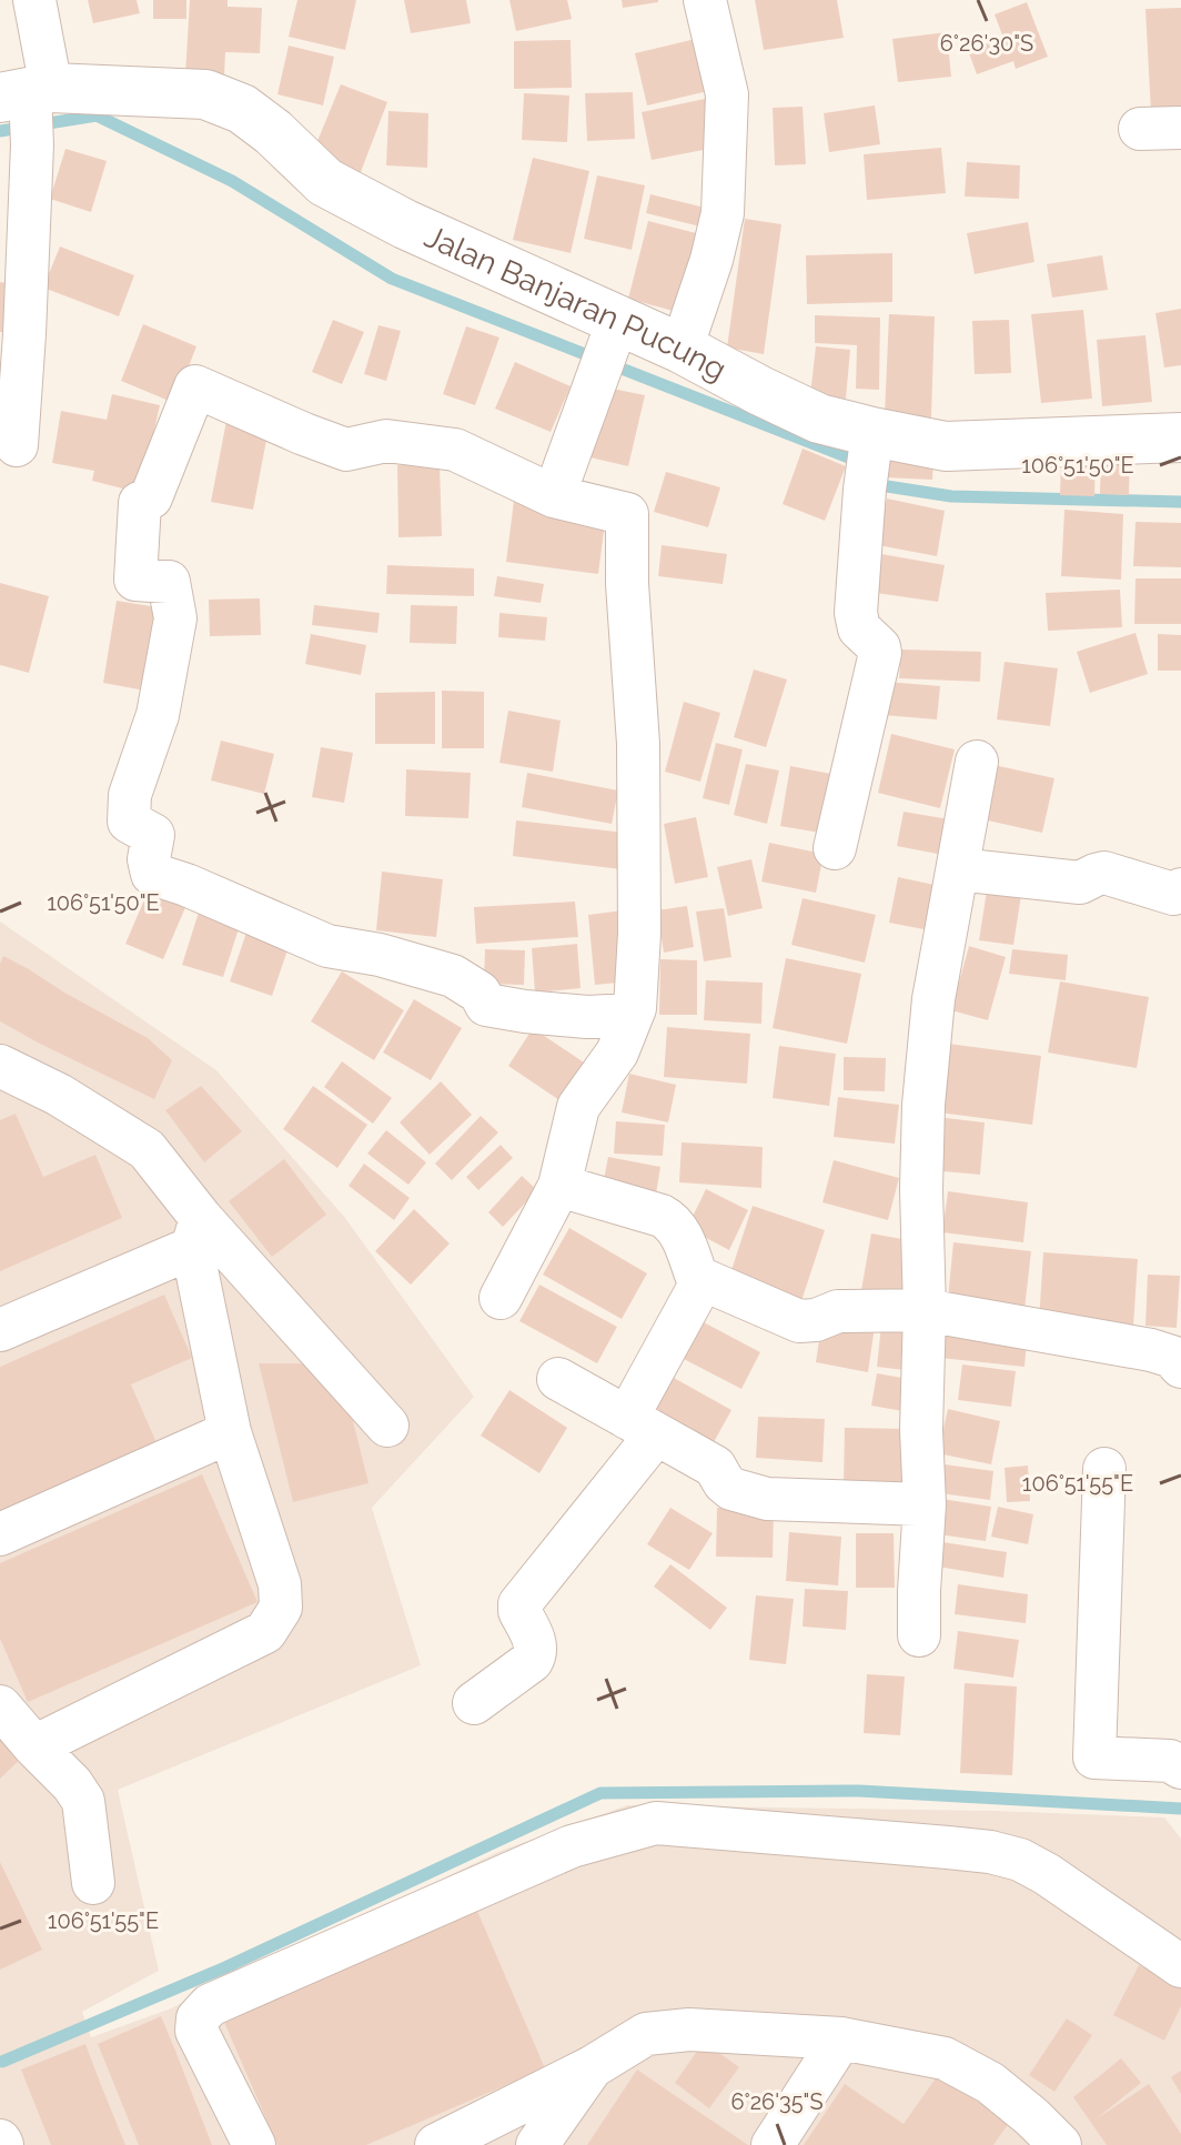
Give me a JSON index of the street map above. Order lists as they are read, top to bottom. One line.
{"streets":{"street":["Jalan Banjaran Pucung"]},"coordinates":["6°26'30\"S","106°51'50\"E","106°51'55\"E","6°26'35\"S"]}
